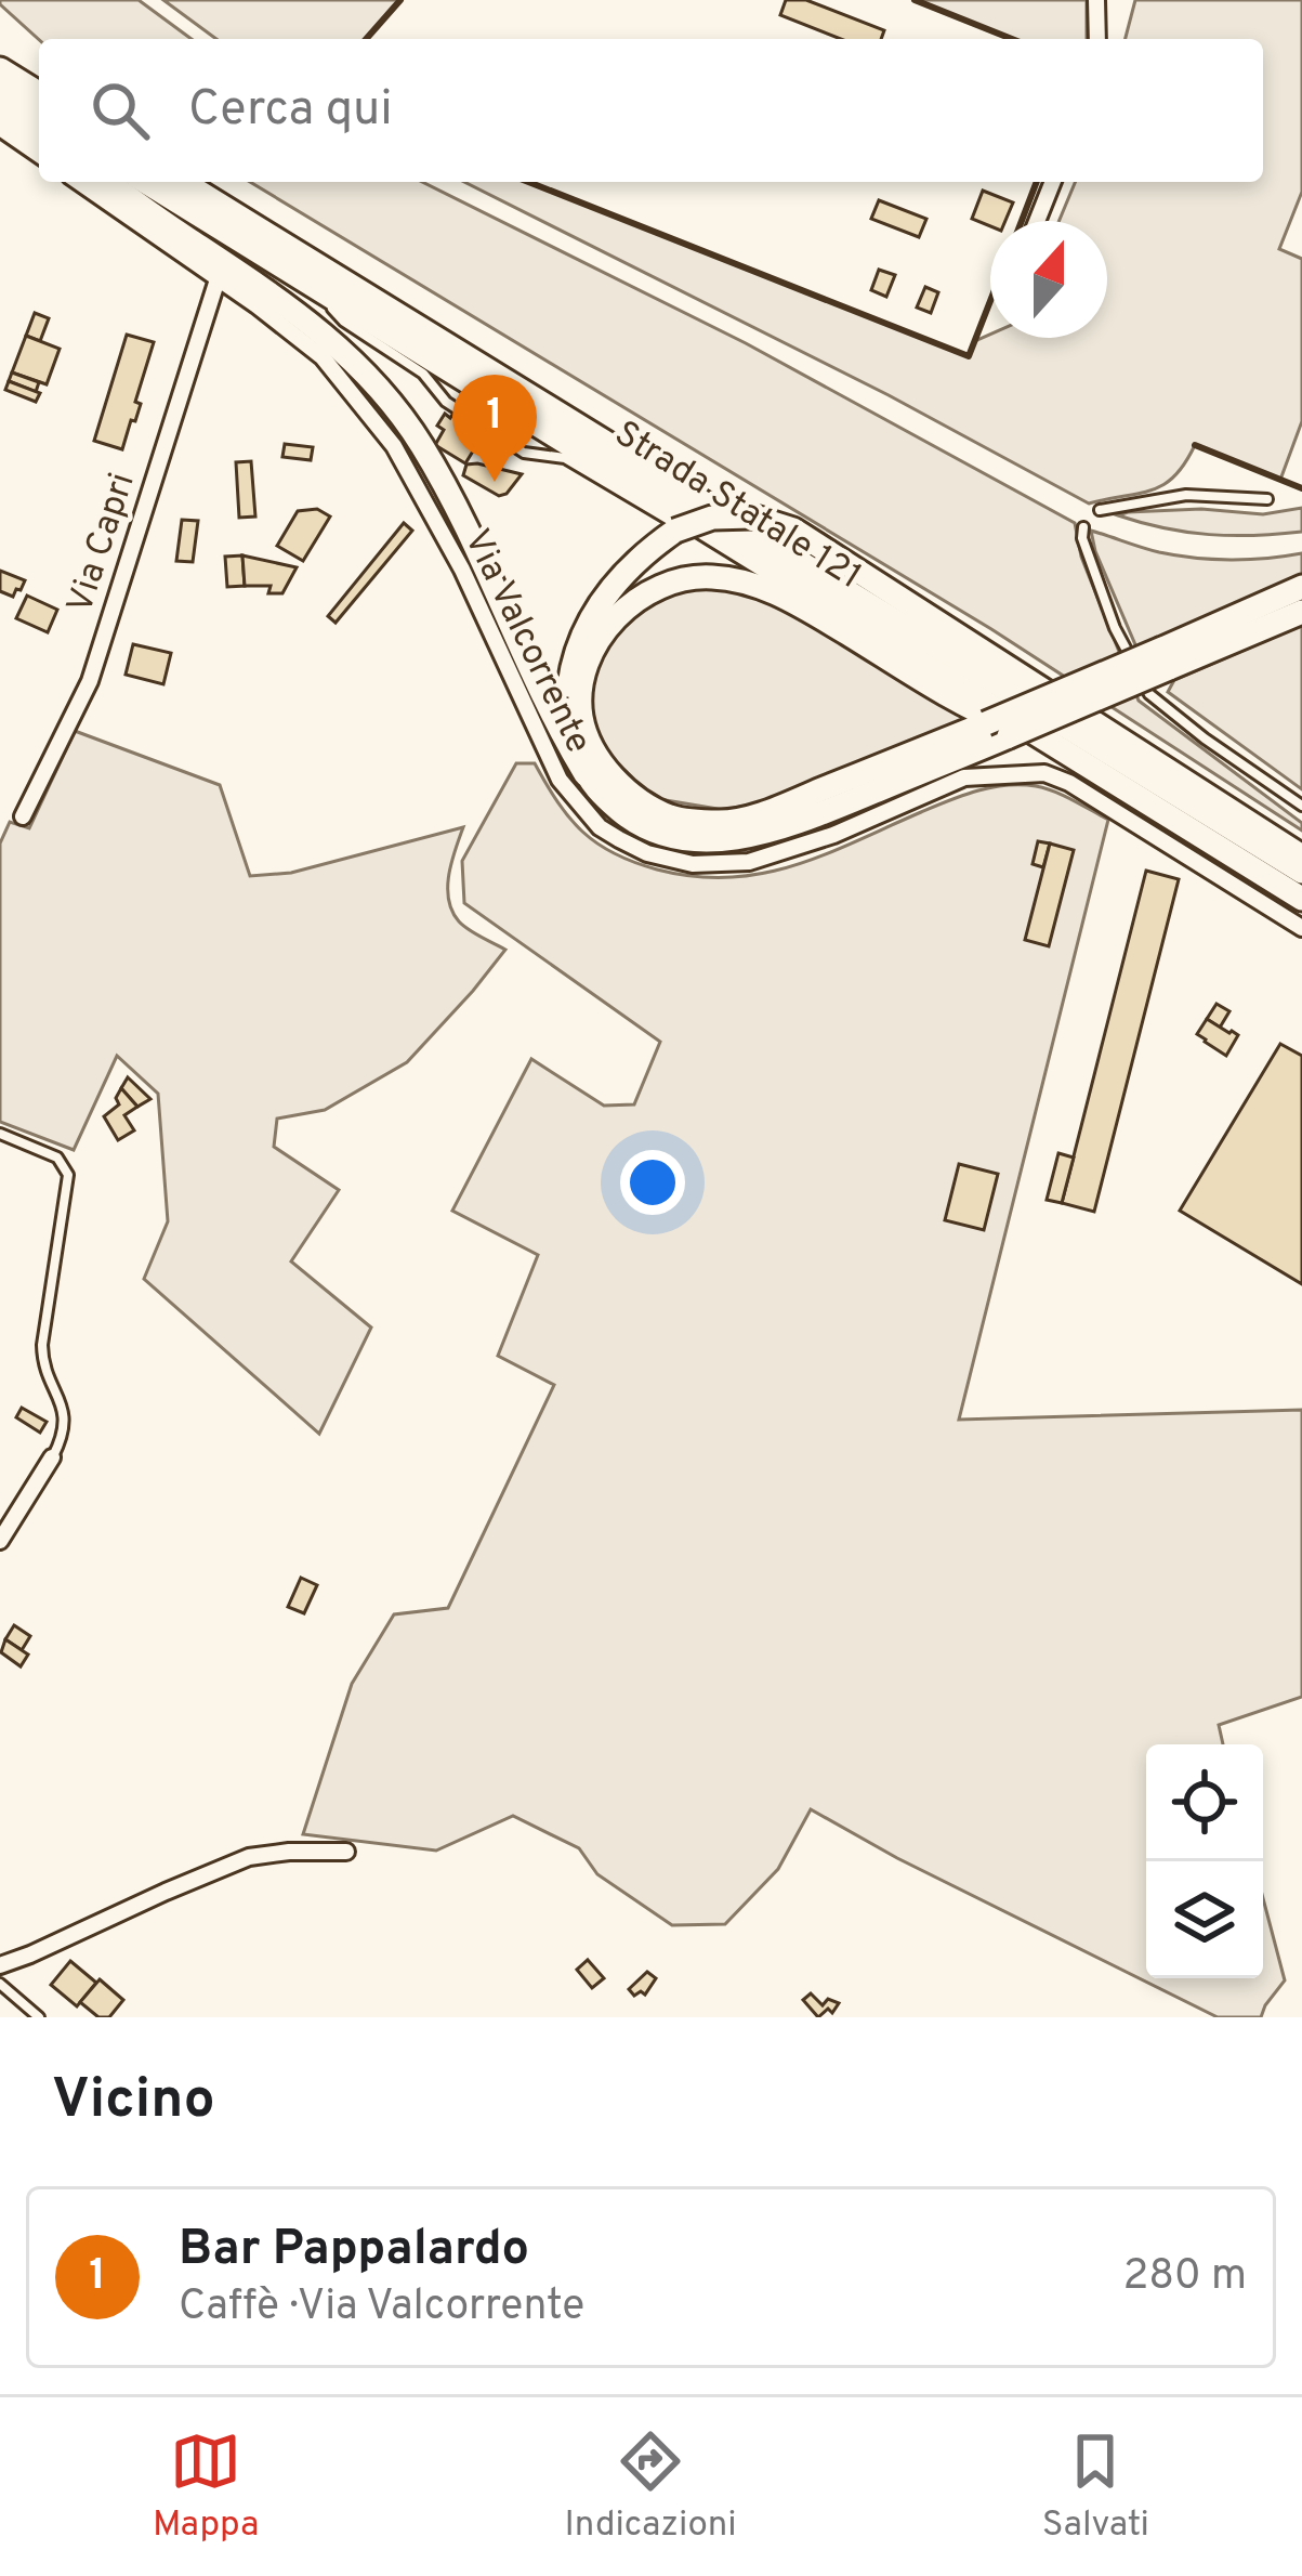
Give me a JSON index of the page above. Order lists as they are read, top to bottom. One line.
{"streets":{"main road":["Strada Statale 121"],"street":["Via Capri","Via Valcorrente"]},"crossings":[["Via Capri","Via Valcorrente"]],"north":"top","page":{"search":"Cerca qui","pins":"1","heading":"Vicino","list":[{"mark":"1","name":"Bar Pappalardo","note":"Caffè · Via Valcorrente","value":"280 m"}],"nav":["Mappa","Indicazioni","Salvati"]}}
